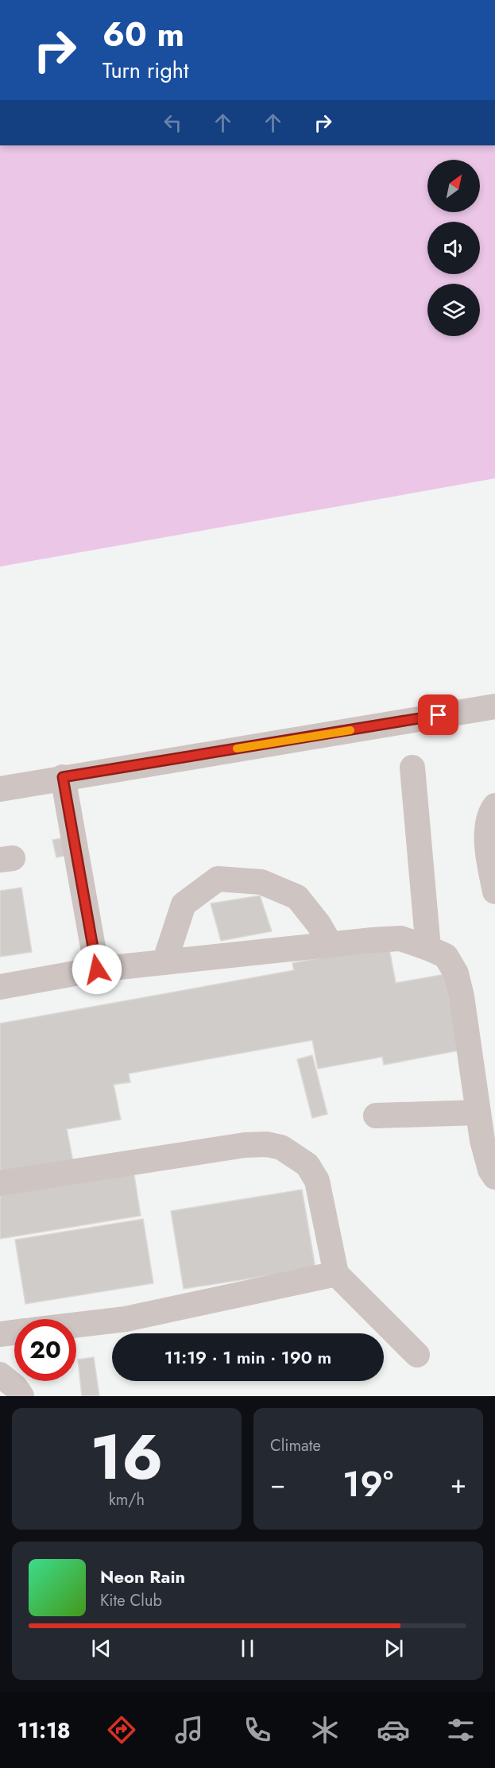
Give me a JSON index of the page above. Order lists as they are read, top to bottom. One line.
{"north":"top right","page":{"turn":["60 m","Turn right"],"limit":"20","trip":"11:19 · 1 min · 190 m","tile":[["16","km/h"],"Climate"],"heat":["−","19°","+"],"song":["Neon Rain","Kite Club"],"tabs":"11:18"}}
